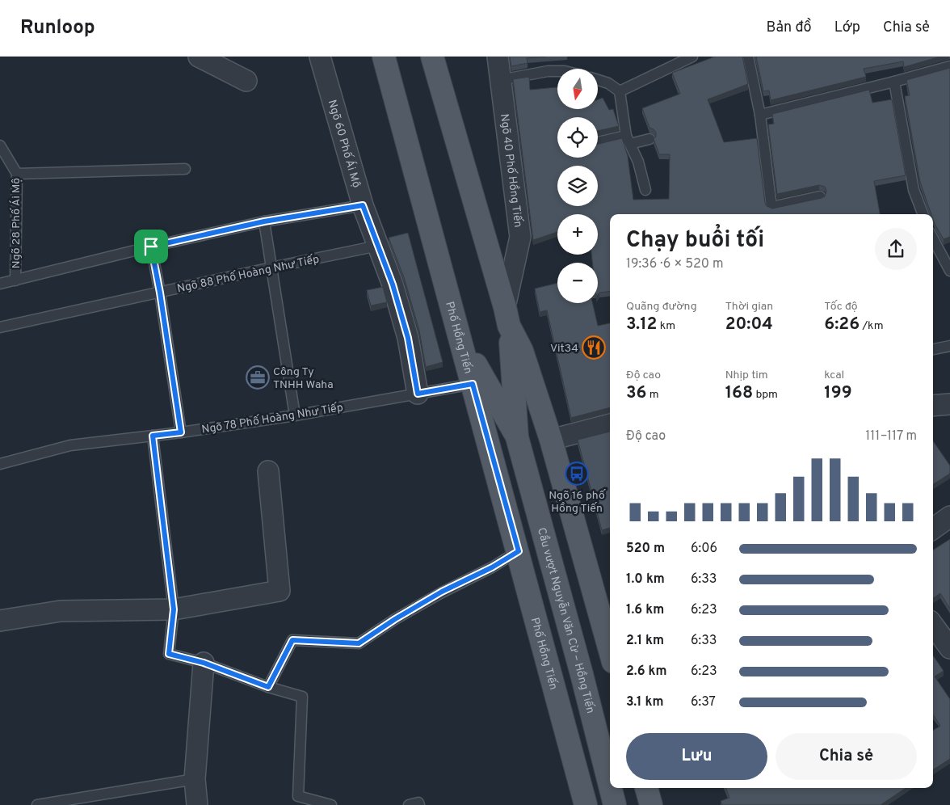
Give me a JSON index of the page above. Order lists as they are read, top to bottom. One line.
{"streets":{"main road":["Phố Hồng Tiến","Cầu vượt Nguyễn Văn Cừ – Hồng Tiến"],"street":["Ngõ 60 Phố Ái Mộ","Ngõ 40 Phố Hồng Tiến"],"lane":["Ngõ 28 Phố Ái Mộ","Ngõ 88 Phố Hoàng Như Tiếp","Ngõ 78 Phố Hoàng Như Tiếp"]},"crossings":[["Ngõ 60 Phố Ái Mộ","Ngõ 88 Phố Hoàng Như Tiếp"],["Ngõ 60 Phố Ái Mộ","Ngõ 78 Phố Hoàng Như Tiếp"],["Phố Hồng Tiến","Ngõ 78 Phố Hoàng Như Tiếp"]],"places":{"restaurant":["Vit34"],"office":["Công Ty TNHH Waha"],"bus stop":["Ngõ 16 phố Hồng Tiến"]},"north":"bottom","page":{"header":"Runloop","nav":["Bản đồ","Lớp","Chia sẻ"],"map_buttons":["+","−"],"heading":["Chạy buổi tối","19:36 · 6 × 520 m"],"stats":[["Quãng đường","3.12 km"],["Thời gian","20:04"],["Tốc độ","6:26 /km"],["Độ cao","36 m"],["Nhịp tim","168 bpm"],["kcal","199"]],"chart":["Độ cao","111–117 m"],"list":[{"name":"520 m","note":"6:06"},{"name":"1.0 km","note":"6:33"},{"name":"1.6 km","note":"6:23"},{"name":"2.1 km","note":"6:33"},{"name":"2.6 km","note":"6:23"},{"name":"3.1 km","note":"6:37"}],"buttons":["Lưu","Chia sẻ"]}}
